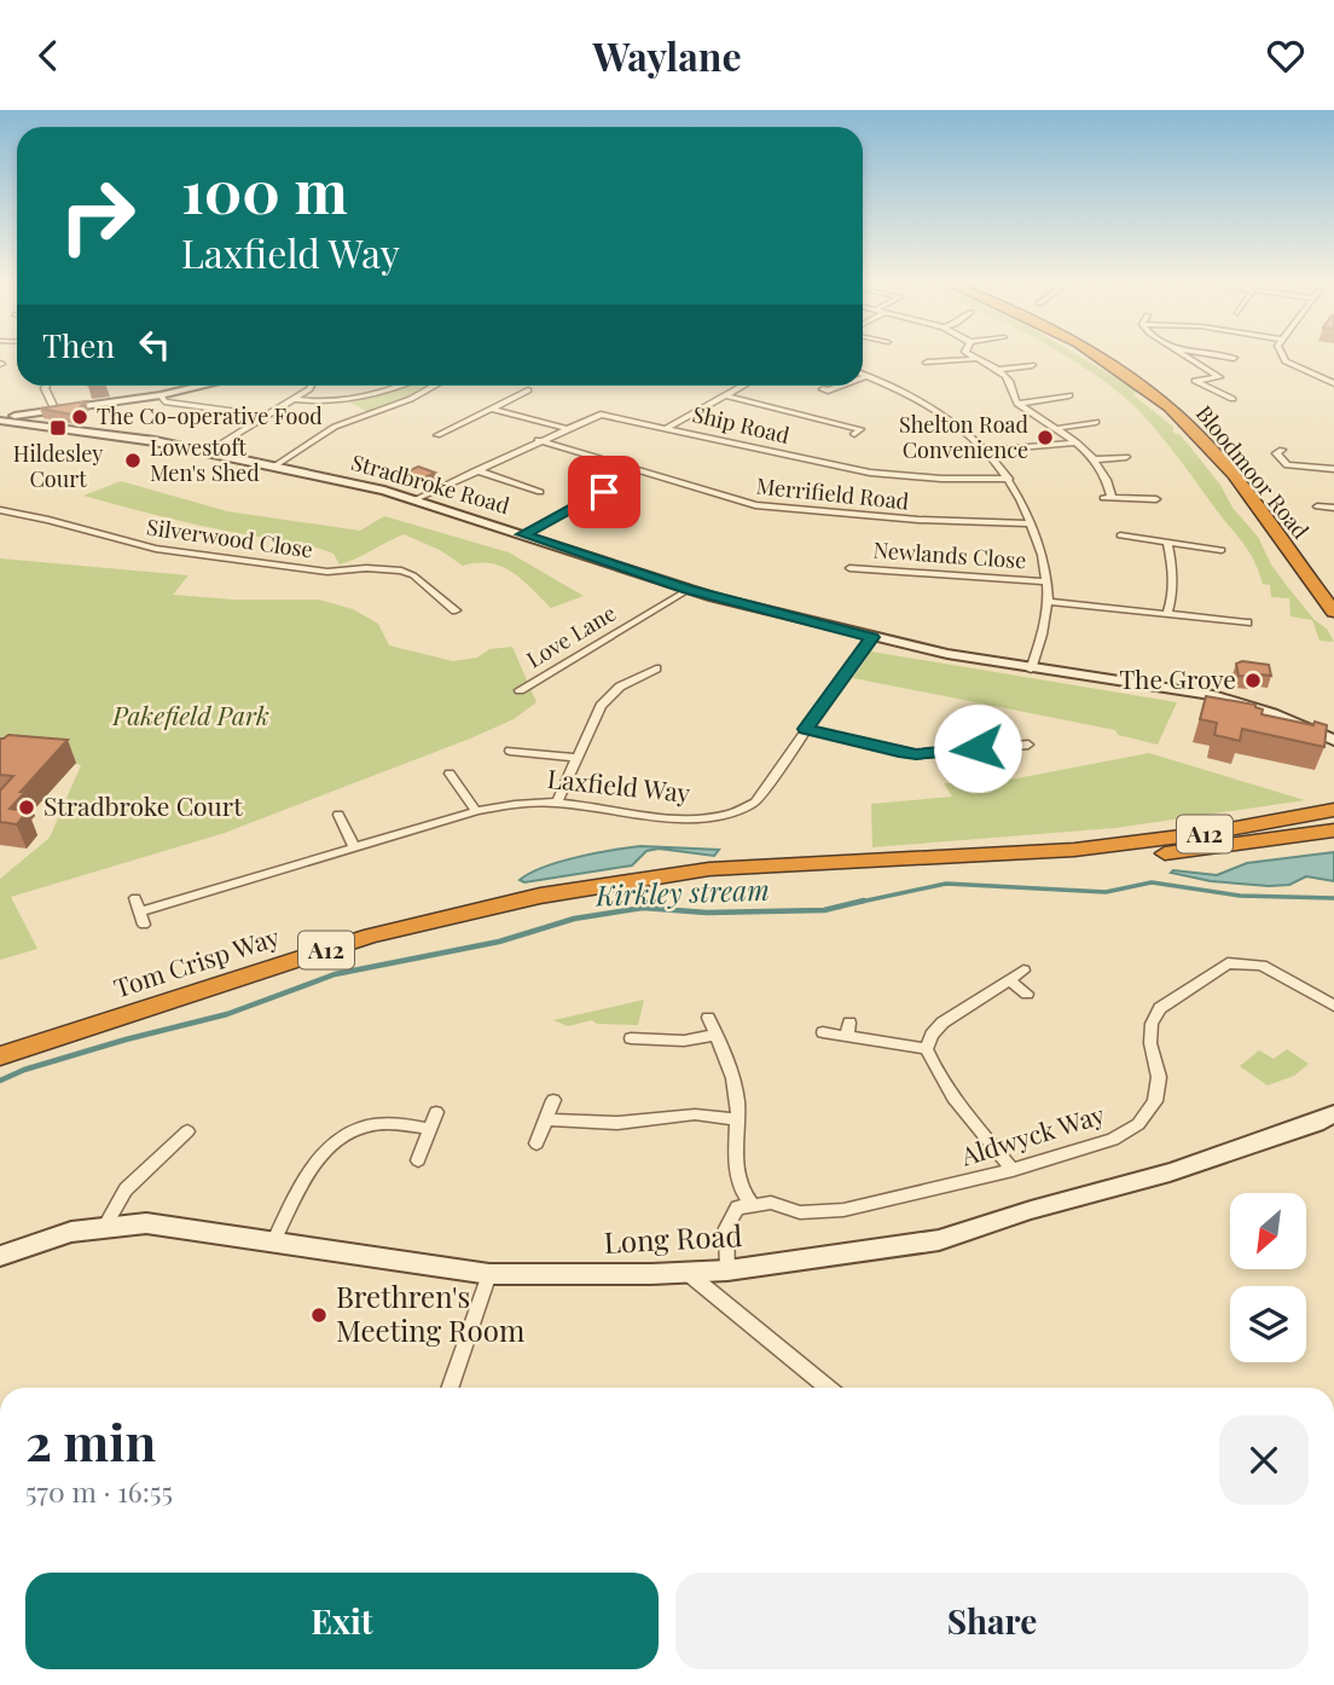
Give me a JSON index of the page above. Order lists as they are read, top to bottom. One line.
{"streets":{"highway":["Bloodmoor Road","A12","Tom Crisp Way"],"main road":["Stradbroke Road","Long Road"],"street":["Ship Road","Merrifield Road","Silverwood Close","Newlands Close","Love Lane","Laxfield Way","Aldwyck Way"]},"crossings":[["Ship Road","Stradbroke Road"],["Ship Road","Merrifield Road"],["Stradbroke Road","Love Lane"],["Stradbroke Road","Laxfield Way"],["A12","Tom Crisp Way"]],"water":["Kirkley stream"],"parks":["Pakefield Park"],"places":{"other":["The Co-operative Food","Shelton Road Convenience","Lowestoft Men's Shed","The Grove","Stradbroke Court","Brethren's Meeting Room"],"transit":["Hildesley Court"]},"north":"bottom left","page":{"header":"Waylane","turn":["100 m","Laxfield Way"],"then":"Then","heading":["2 min","570 m · 16:55"],"buttons":["Exit","Share"]}}
